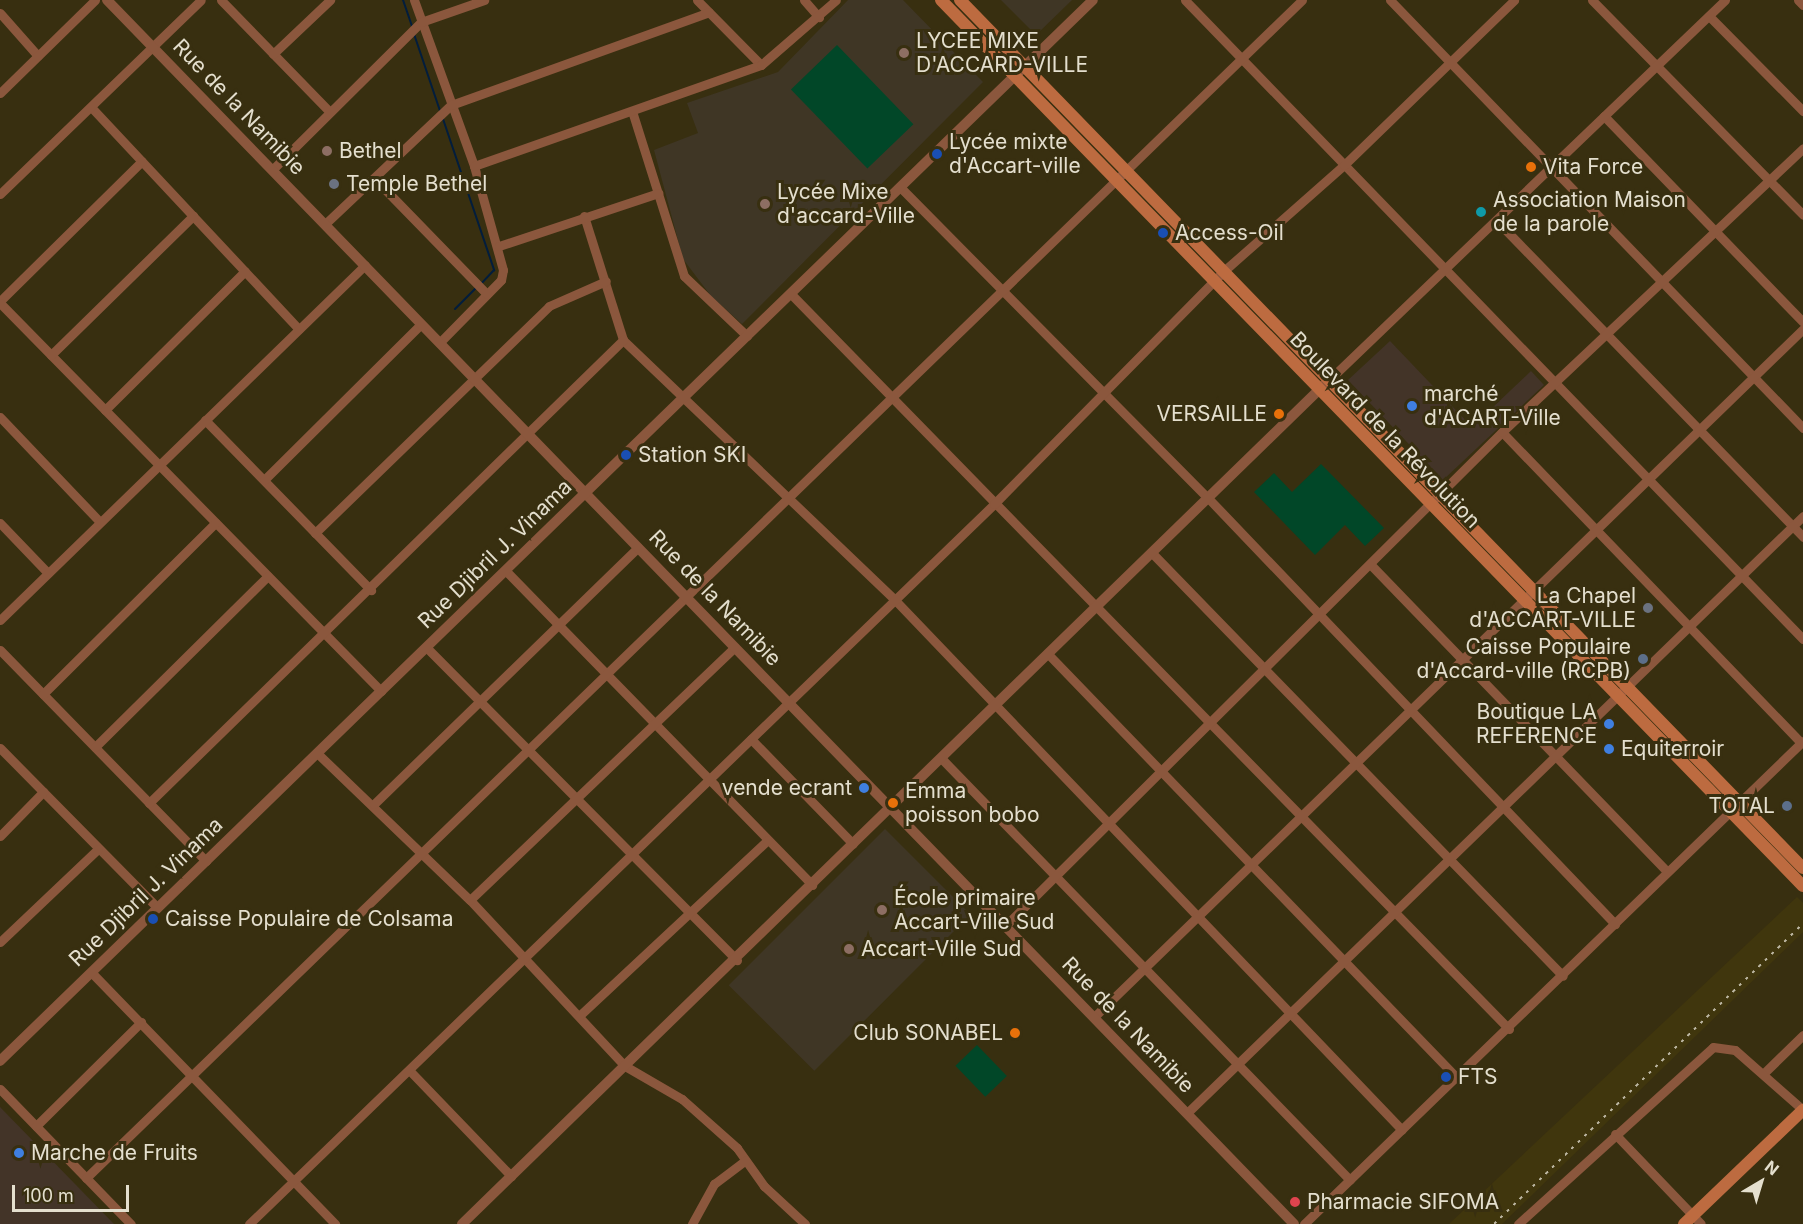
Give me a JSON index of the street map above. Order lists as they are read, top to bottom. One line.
{"streets":{"main road":["Boulevard de la Révolution"],"street":["Rue de la Namibie","Rue Djibril J. Vinama"]},"crossings":[["Rue de la Namibie","Rue Djibril J. Vinama"],["Boulevard de la Révolution","Rue Djibril J. Vinama"]],"places":["LYCEE MIXE D'ACCARD-VILLE","Bethel","Lycée mixte d'Accart-ville","Vita Force","Temple Bethel","Lycée Mixe d'accard-Ville","Association Maison de la parole","Access-Oil","marché d'ACART-Ville","VERSAILLE","Station SKI","La Chapel d'ACCART-VILLE","Caisse Populaire d'Accard-ville (RCPB)","Boutique LA REFERENCE","Equiterroir","vende ecrant","Emma poisson bobo","TOTAL","École primaire Accart-Ville Sud","Caisse Populaire de Colsama","Accart-Ville Sud","Club SONABEL","FTS","Marche de Fruits","Pharmacie SIFOMA"],"scale_bar":"100 m","north":"top right"}
